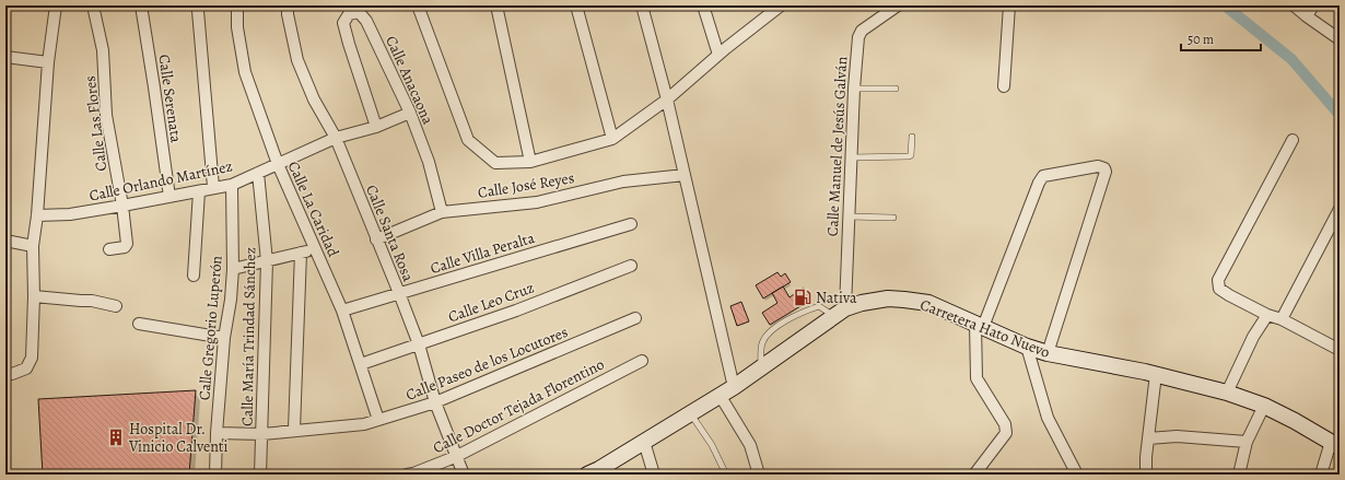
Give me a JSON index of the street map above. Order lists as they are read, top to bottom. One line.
{"streets":{"main road":["Carretera Hato Nuevo"],"street":["Calle Anacaona","Calle Serenata","Calle Las Flores","Calle Manuel de Jesús Galván","Calle Orlando Martínez","Calle José Reyes","Calle La Caridad","Calle Santa Rosa","Calle Villa Peralta","Calle Leo Cruz","Calle Gregorio Luperón","Calle María Trindad Sánchez","Calle Paseo de los Locutores","Calle Doctor Tejada Florentino"]},"crossings":[["Calle Anacaona","Calle Orlando Martínez"],["Calle Anacaona","Calle José Reyes"],["Calle Serenata","Calle Orlando Martínez"],["Calle Las Flores","Calle Orlando Martínez"],["Calle Manuel de Jesús Galván","Carretera Hato Nuevo"],["Calle Orlando Martínez","Calle La Caridad"],["Calle Orlando Martínez","Calle Santa Rosa"],["Calle Orlando Martínez","Calle Gregorio Luperón"],["Calle Orlando Martínez","Calle María Trindad Sánchez"],["Calle José Reyes","Calle Santa Rosa"],["Calle La Caridad","Calle Villa Peralta"],["Calle La Caridad","Calle Leo Cruz"],["Calle La Caridad","Calle Paseo de los Locutores"],["Calle Santa Rosa","Calle Villa Peralta"],["Calle Santa Rosa","Calle Leo Cruz"],["Calle Santa Rosa","Calle Paseo de los Locutores"],["Calle Santa Rosa","Calle Doctor Tejada Florentino"],["Calle Gregorio Luperón","Calle Paseo de los Locutores"],["Calle María Trindad Sánchez","Calle Paseo de los Locutores"]],"places":{"fuel station":["Nativa"],"building":["Hospital Dr. Vinicio Calventi"]},"scale_bar":"50 m"}
